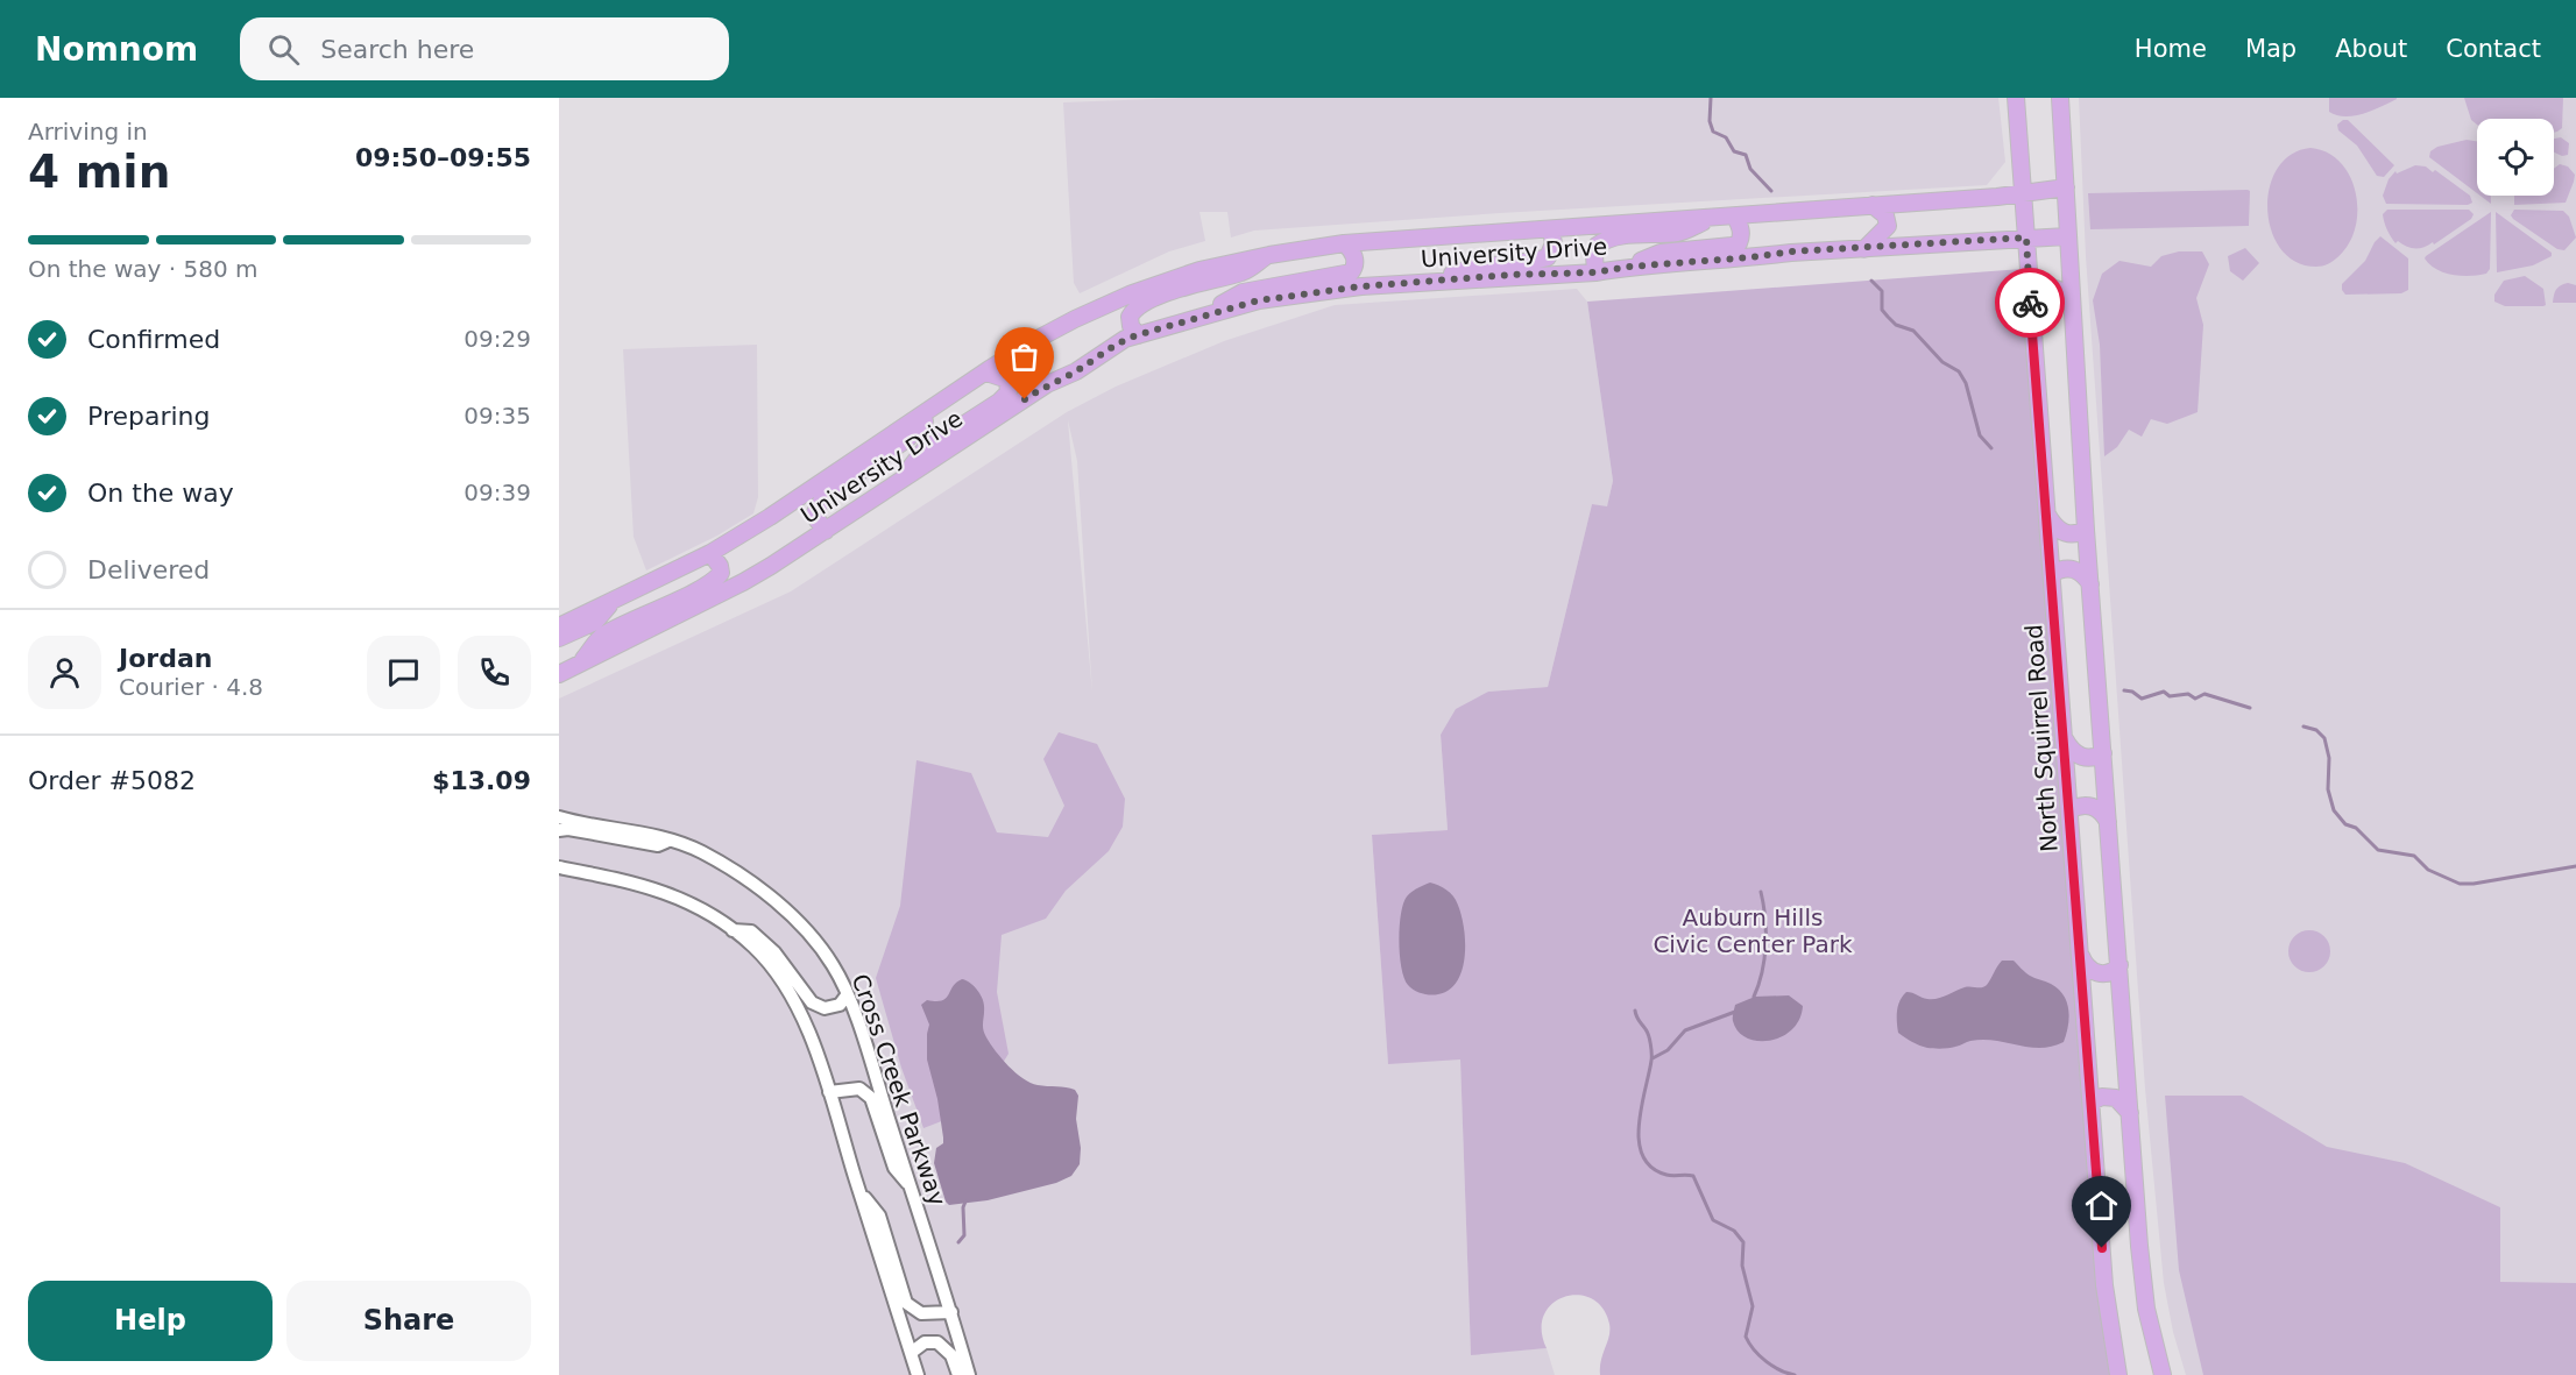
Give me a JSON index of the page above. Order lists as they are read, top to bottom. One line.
{"streets":{"main road":["University Drive","North Squirrel Road"],"street":["Cross Creek Parkway"]},"crossings":[["University Drive","North Squirrel Road"]],"parks":["Auburn Hills Civic Center Park"],"page":{"header":"Nomnom","search":"Search here","nav":["Home","Map","About","Contact"],"heading":["4 min","Arriving in","09:50–09:55"],"panel":["Jordan","Courier · 4.8","Order #5082","$13.09"],"bar":"On the way · 580 m","list":[["Confirmed","09:29"],["Preparing","09:35"],["On the way","09:39"],"Delivered"],"buttons":["Help","Share"]}}
